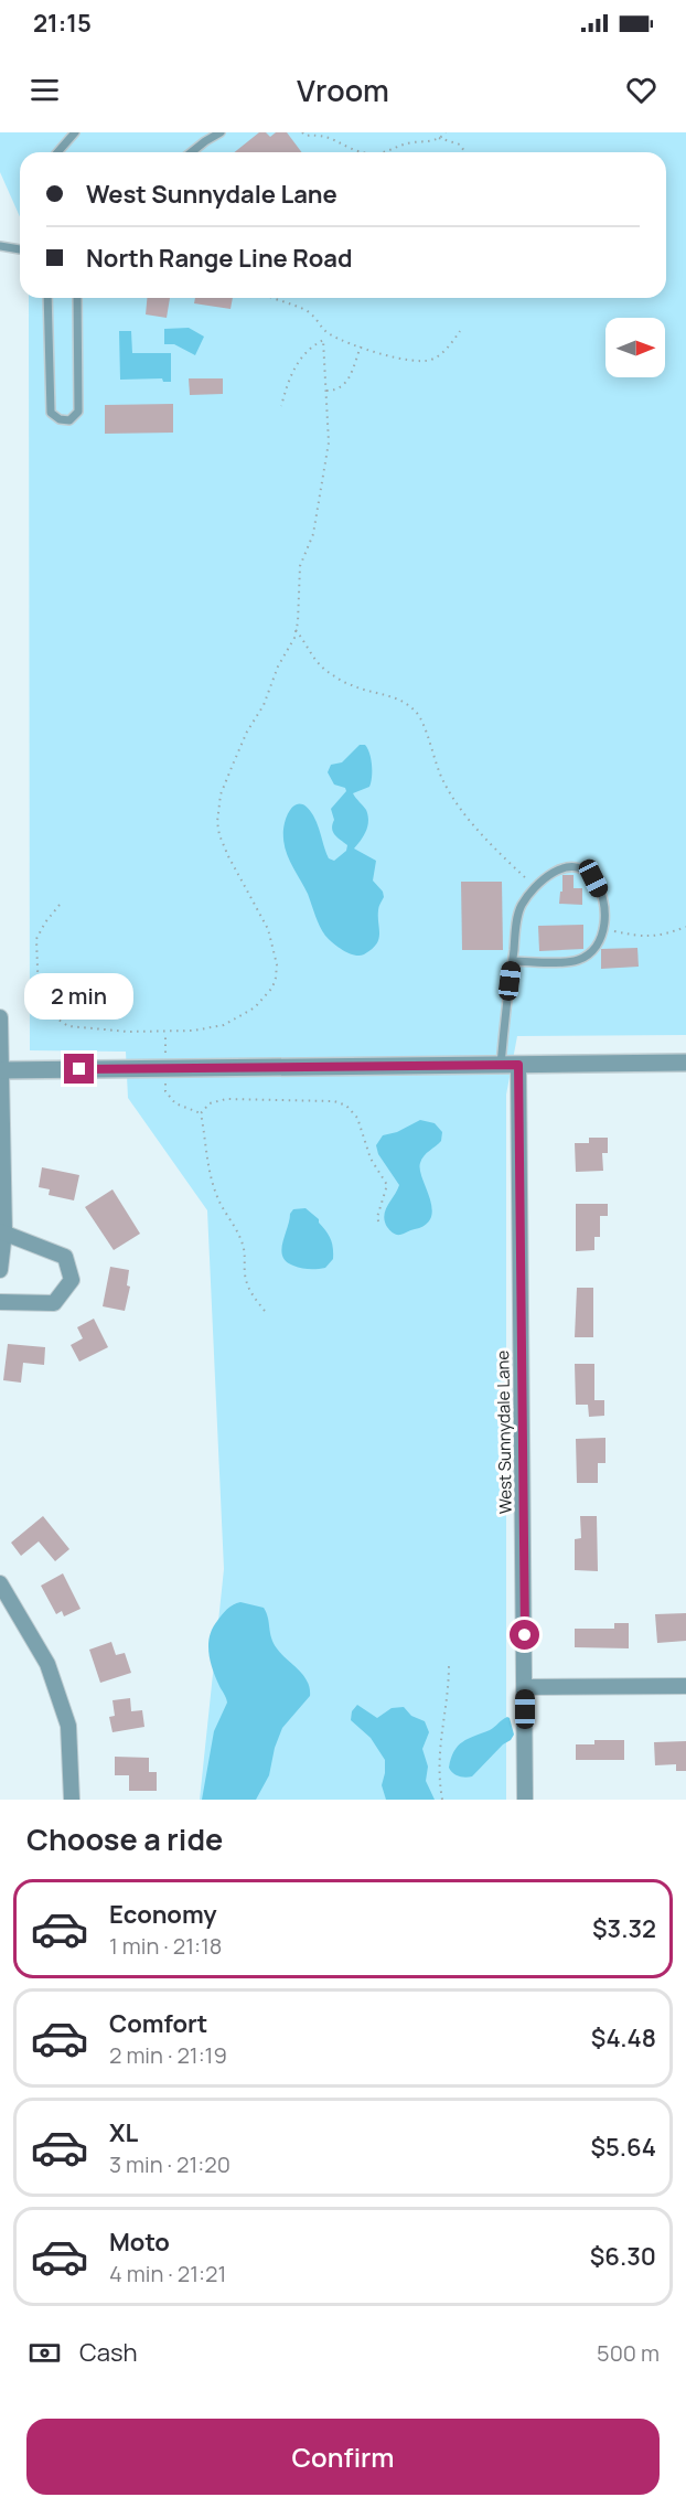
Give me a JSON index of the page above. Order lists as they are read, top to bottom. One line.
{"streets":{"street":["West Sunnydale Lane"]},"north":"right","page":{"status":"21:15","header":"Vroom","banner":["West Sunnydale Lane","North Range Line Road"],"bubble":"2 min","heading":"Choose a ride","list":[{"name":"Economy","note":"1 min · 21:18","value":"$3.32"},{"name":"Comfort","note":"2 min · 21:19","value":"$4.48"},{"name":"XL","note":"3 min · 21:20","value":"$5.64"},{"name":"Moto","note":"4 min · 21:21","value":"$6.30"}],"pay":["Cash","500 m"],"buttons":"Confirm"}}
